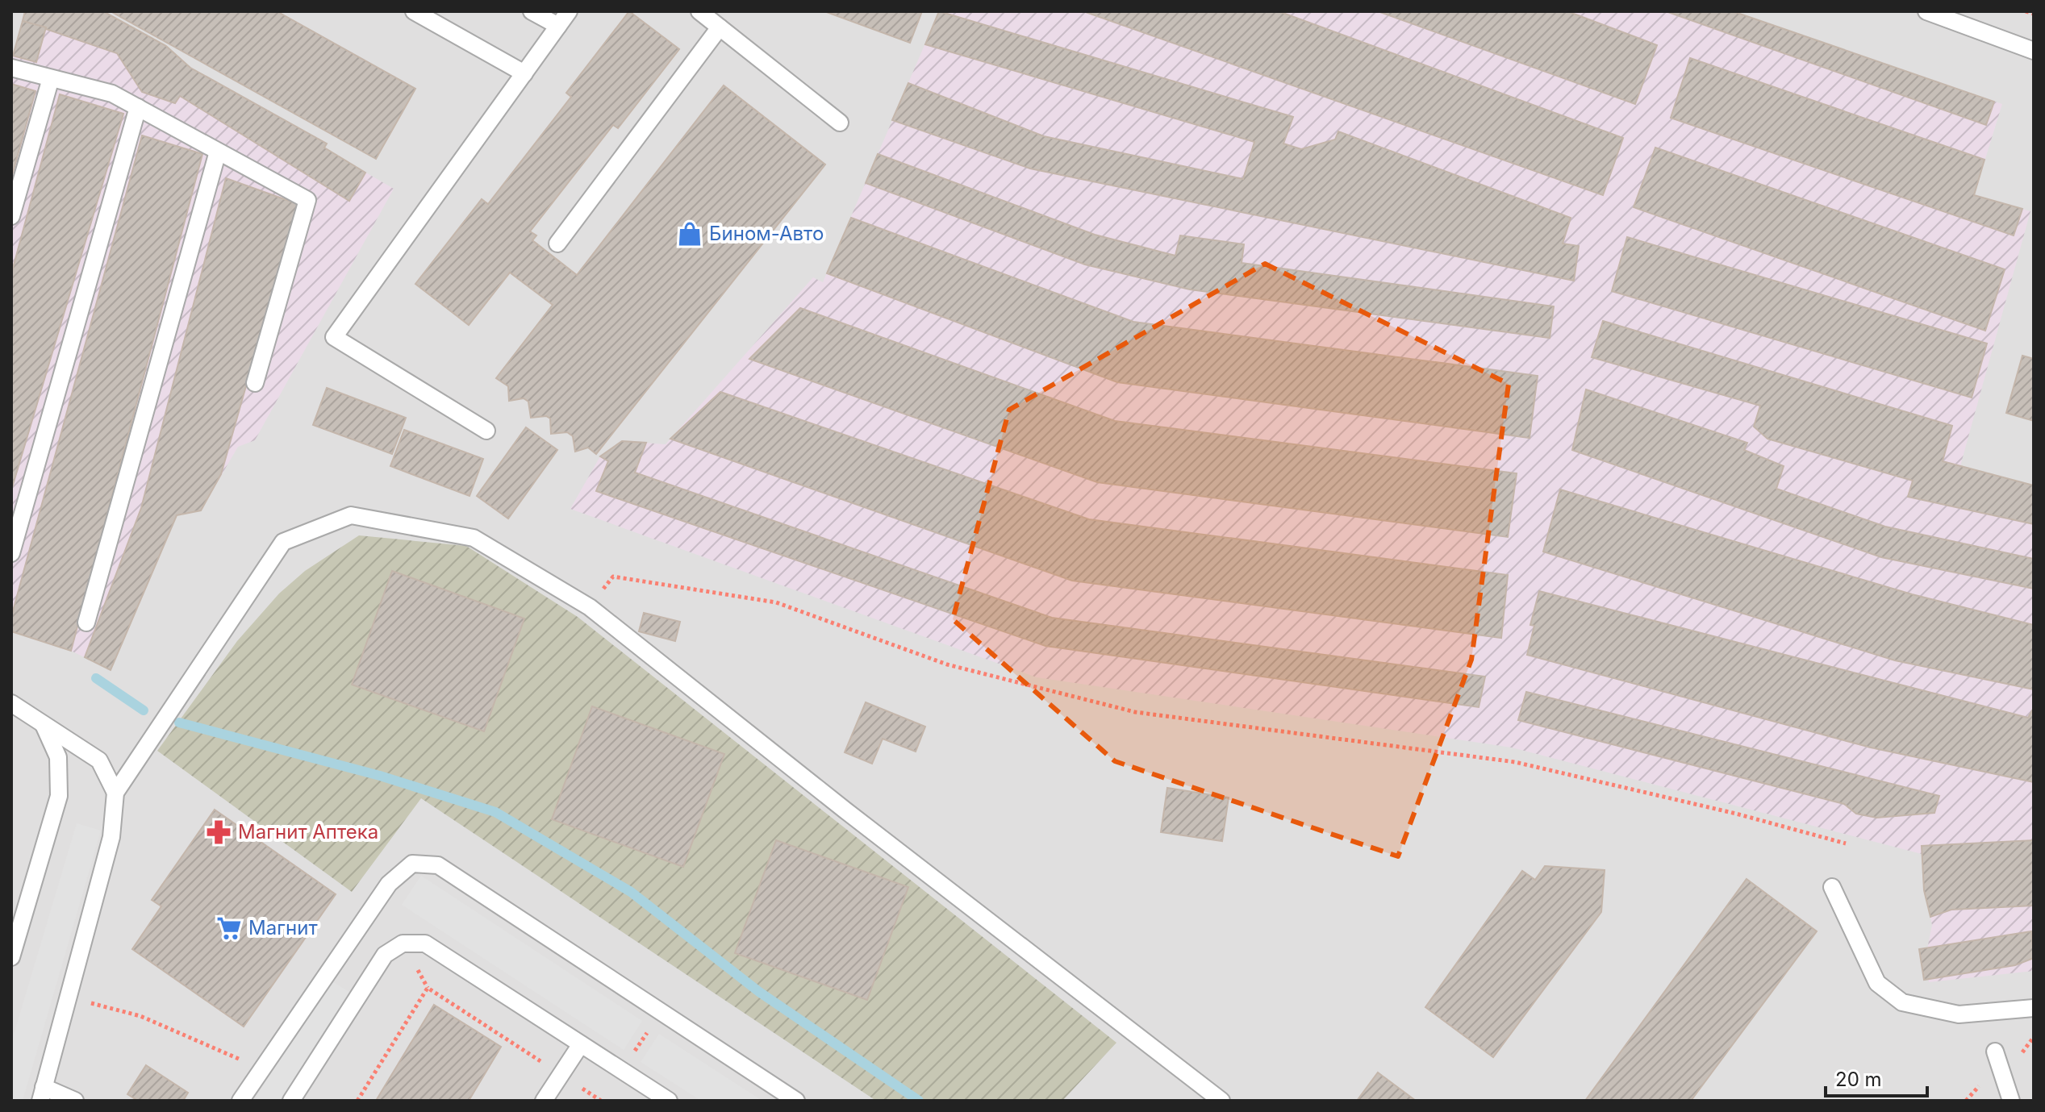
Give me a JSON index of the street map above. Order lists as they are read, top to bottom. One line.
{"places":{"shop":["Бином-Авто"],"pharmacy":["Магнит Аптека"],"supermarket":["Магнит"]},"scale_bar":"20 m"}
